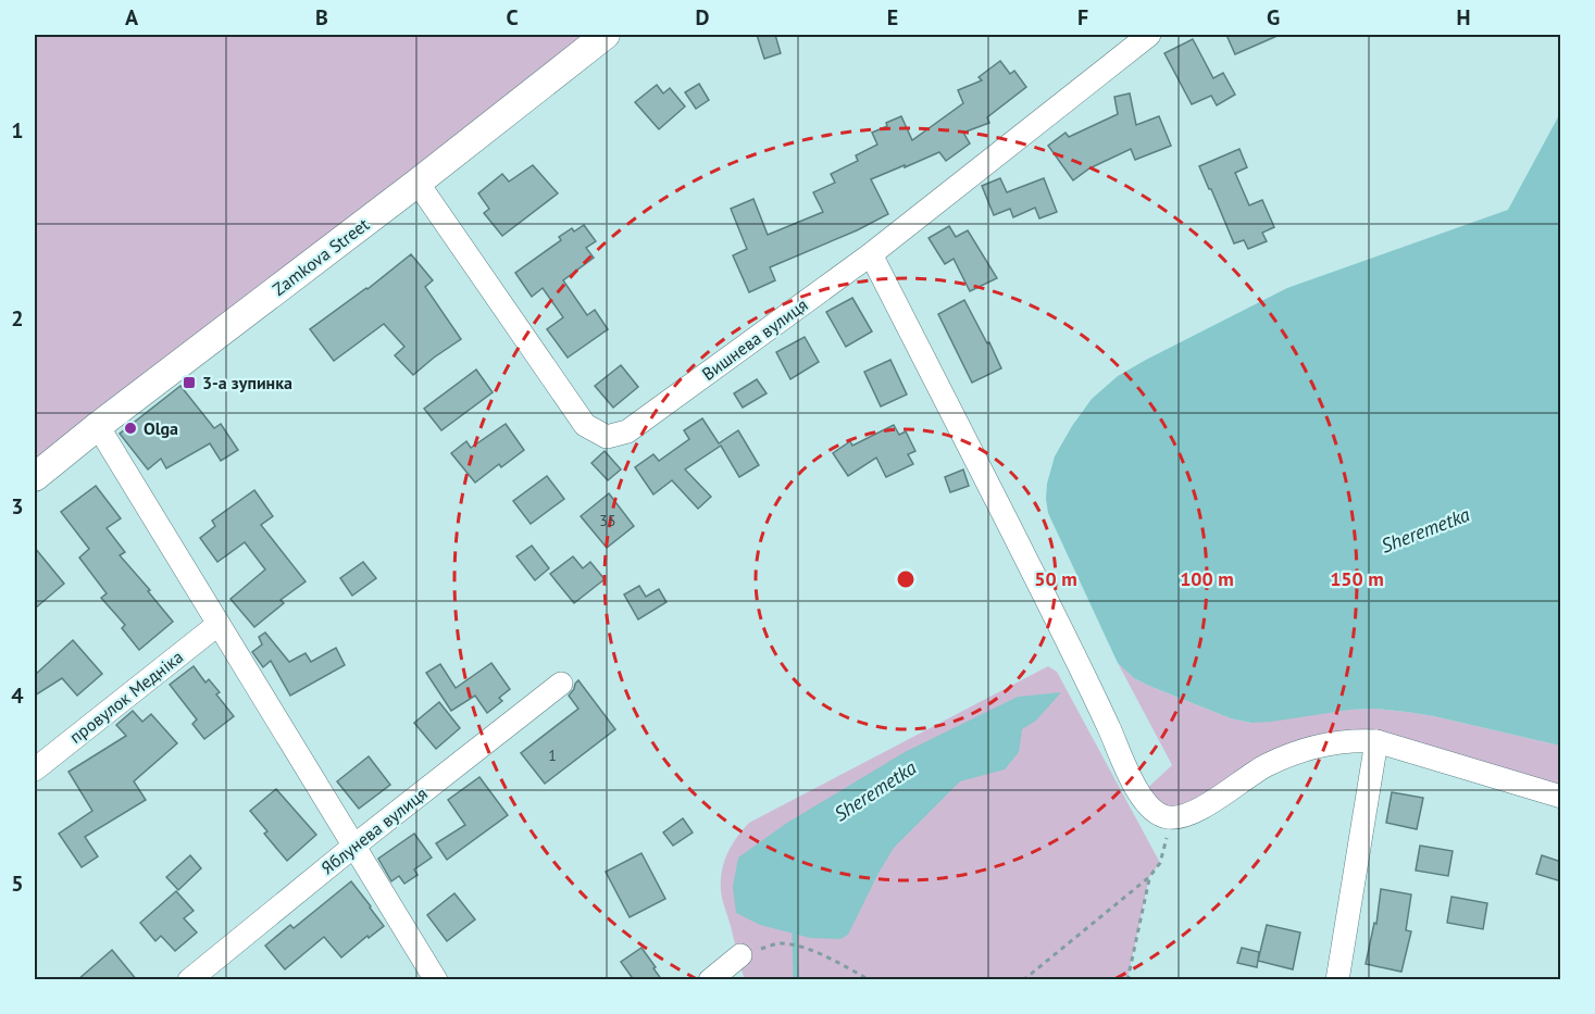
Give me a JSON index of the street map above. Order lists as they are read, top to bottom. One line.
{"streets":{"street":["Zamkova Street","Вишнева вулиця","провулок Медніка","Яблунева вулиця"]},"crossings":[["Zamkova Street","Вишнева вулиця"]],"water":["Sheremetka"],"places":{"transit":["3-а зупинка"],"other":["Olga"]},"house_numbers":["35","1"],"grid":{"columns":["A","B","C","D","E","F","G","H"],"rows":["1","2","3","4","5"]},"rings":["50 m","100 m","150 m"]}
